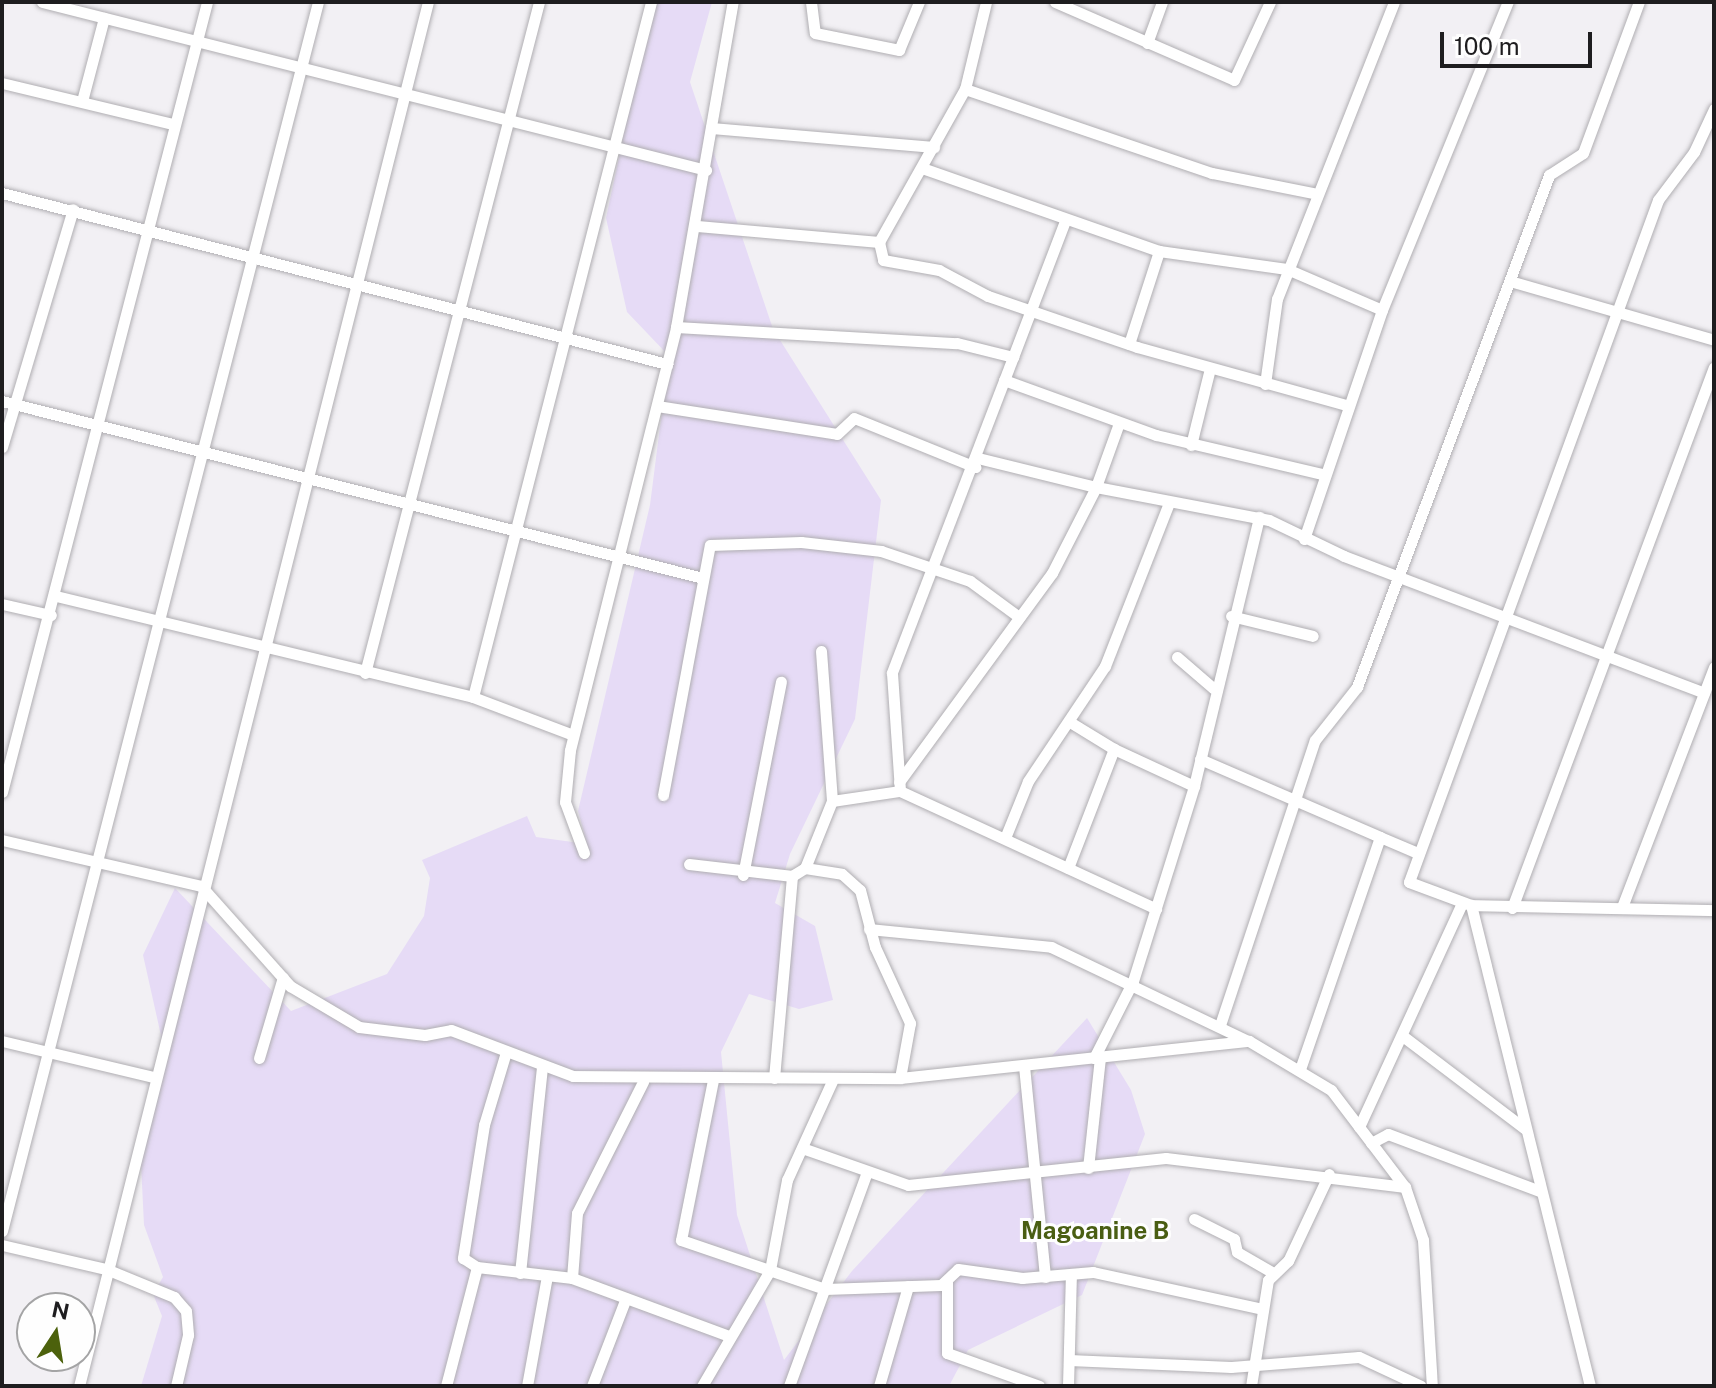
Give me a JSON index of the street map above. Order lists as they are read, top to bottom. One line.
{"districts":["Magoanine B"],"scale_bar":"100 m","north":"top"}
